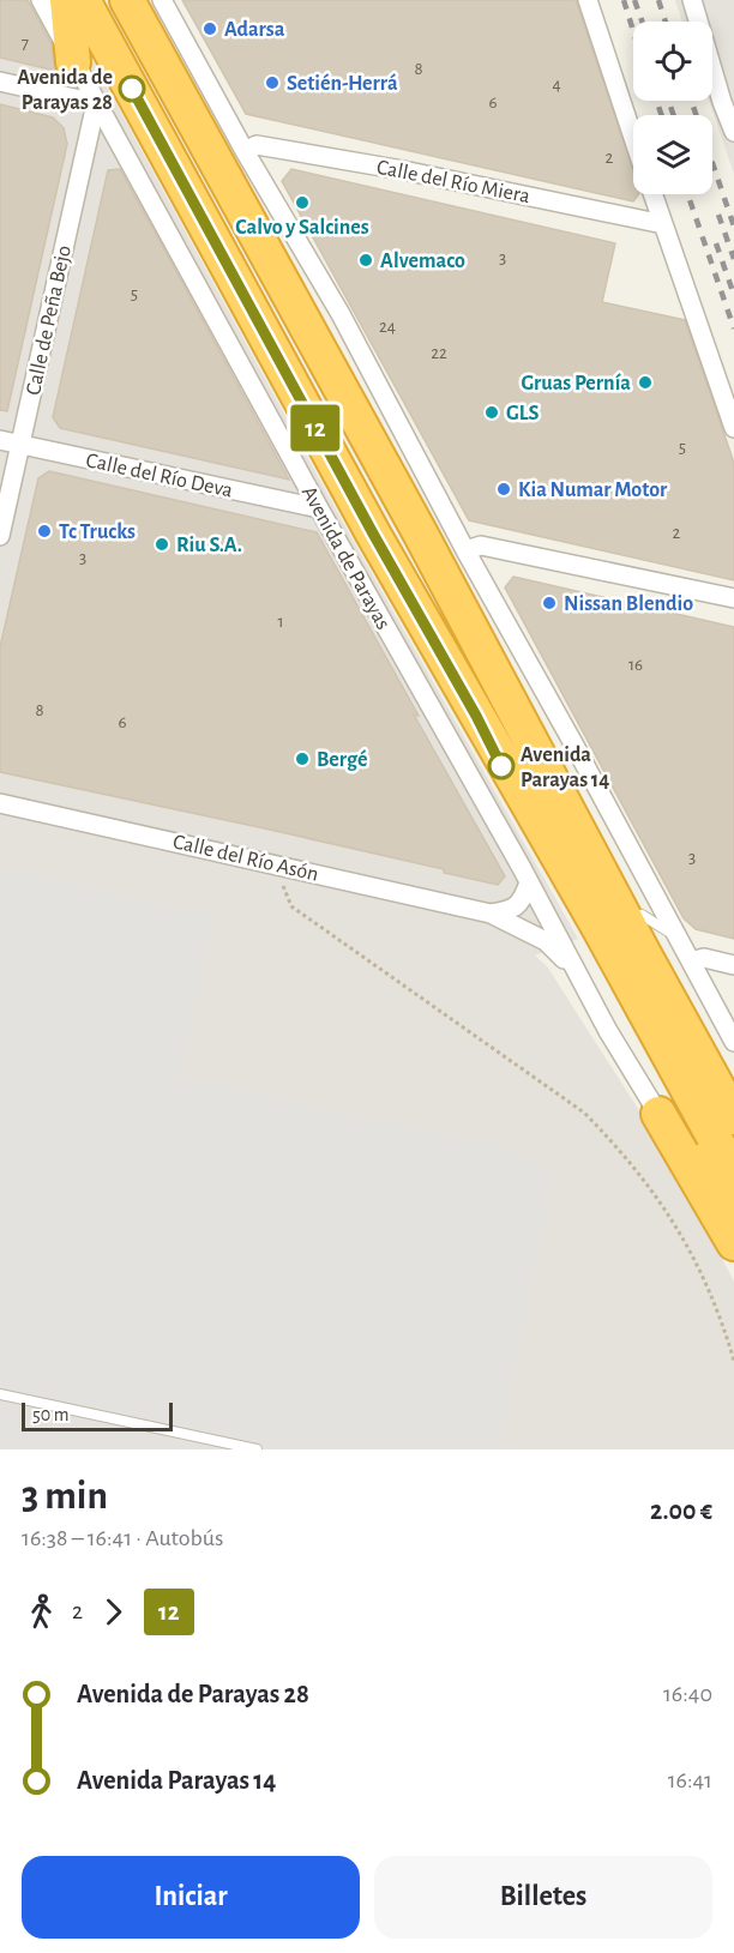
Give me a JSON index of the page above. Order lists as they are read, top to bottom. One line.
{"streets":{"street":["Calle del Río Miera","Calle de Peña Bejo","Calle del Río Deva","Avenida de Parayas","Calle del Río Asón"]},"crossings":[["Calle de Peña Bejo","Calle del Río Deva"],["Calle de Peña Bejo","Avenida de Parayas"],["Calle del Río Deva","Avenida de Parayas"],["Avenida de Parayas","Calle del Río Asón"]],"places":["Adarsa","Setién-Herrá","Avenida de Parayas 28","Calvo y Salcines","Alvemaco","Gruas Pernía","GLS","Kia Numar Motor","Tc Trucks","Riu S.A.","Nissan Blendio","Bergé","Avenida Parayas 14"],"lines":["bus line 12"],"house_numbers":["7","8","4","6","2","3","5","24","22","5","2","3","1","16","8","6","3"],"scale_bar":"50 m","page":{"on_map":"12","scale":"50 m","heading":["3 min","16:38 – 16:41 · Autobús","2.00 €"],"legs":["2","12"],"list":[{"name":"Avenida de Parayas 28","value":"16:40"},{"name":"Avenida Parayas 14","value":"16:41"}],"buttons":["Iniciar","Billetes"]}}
